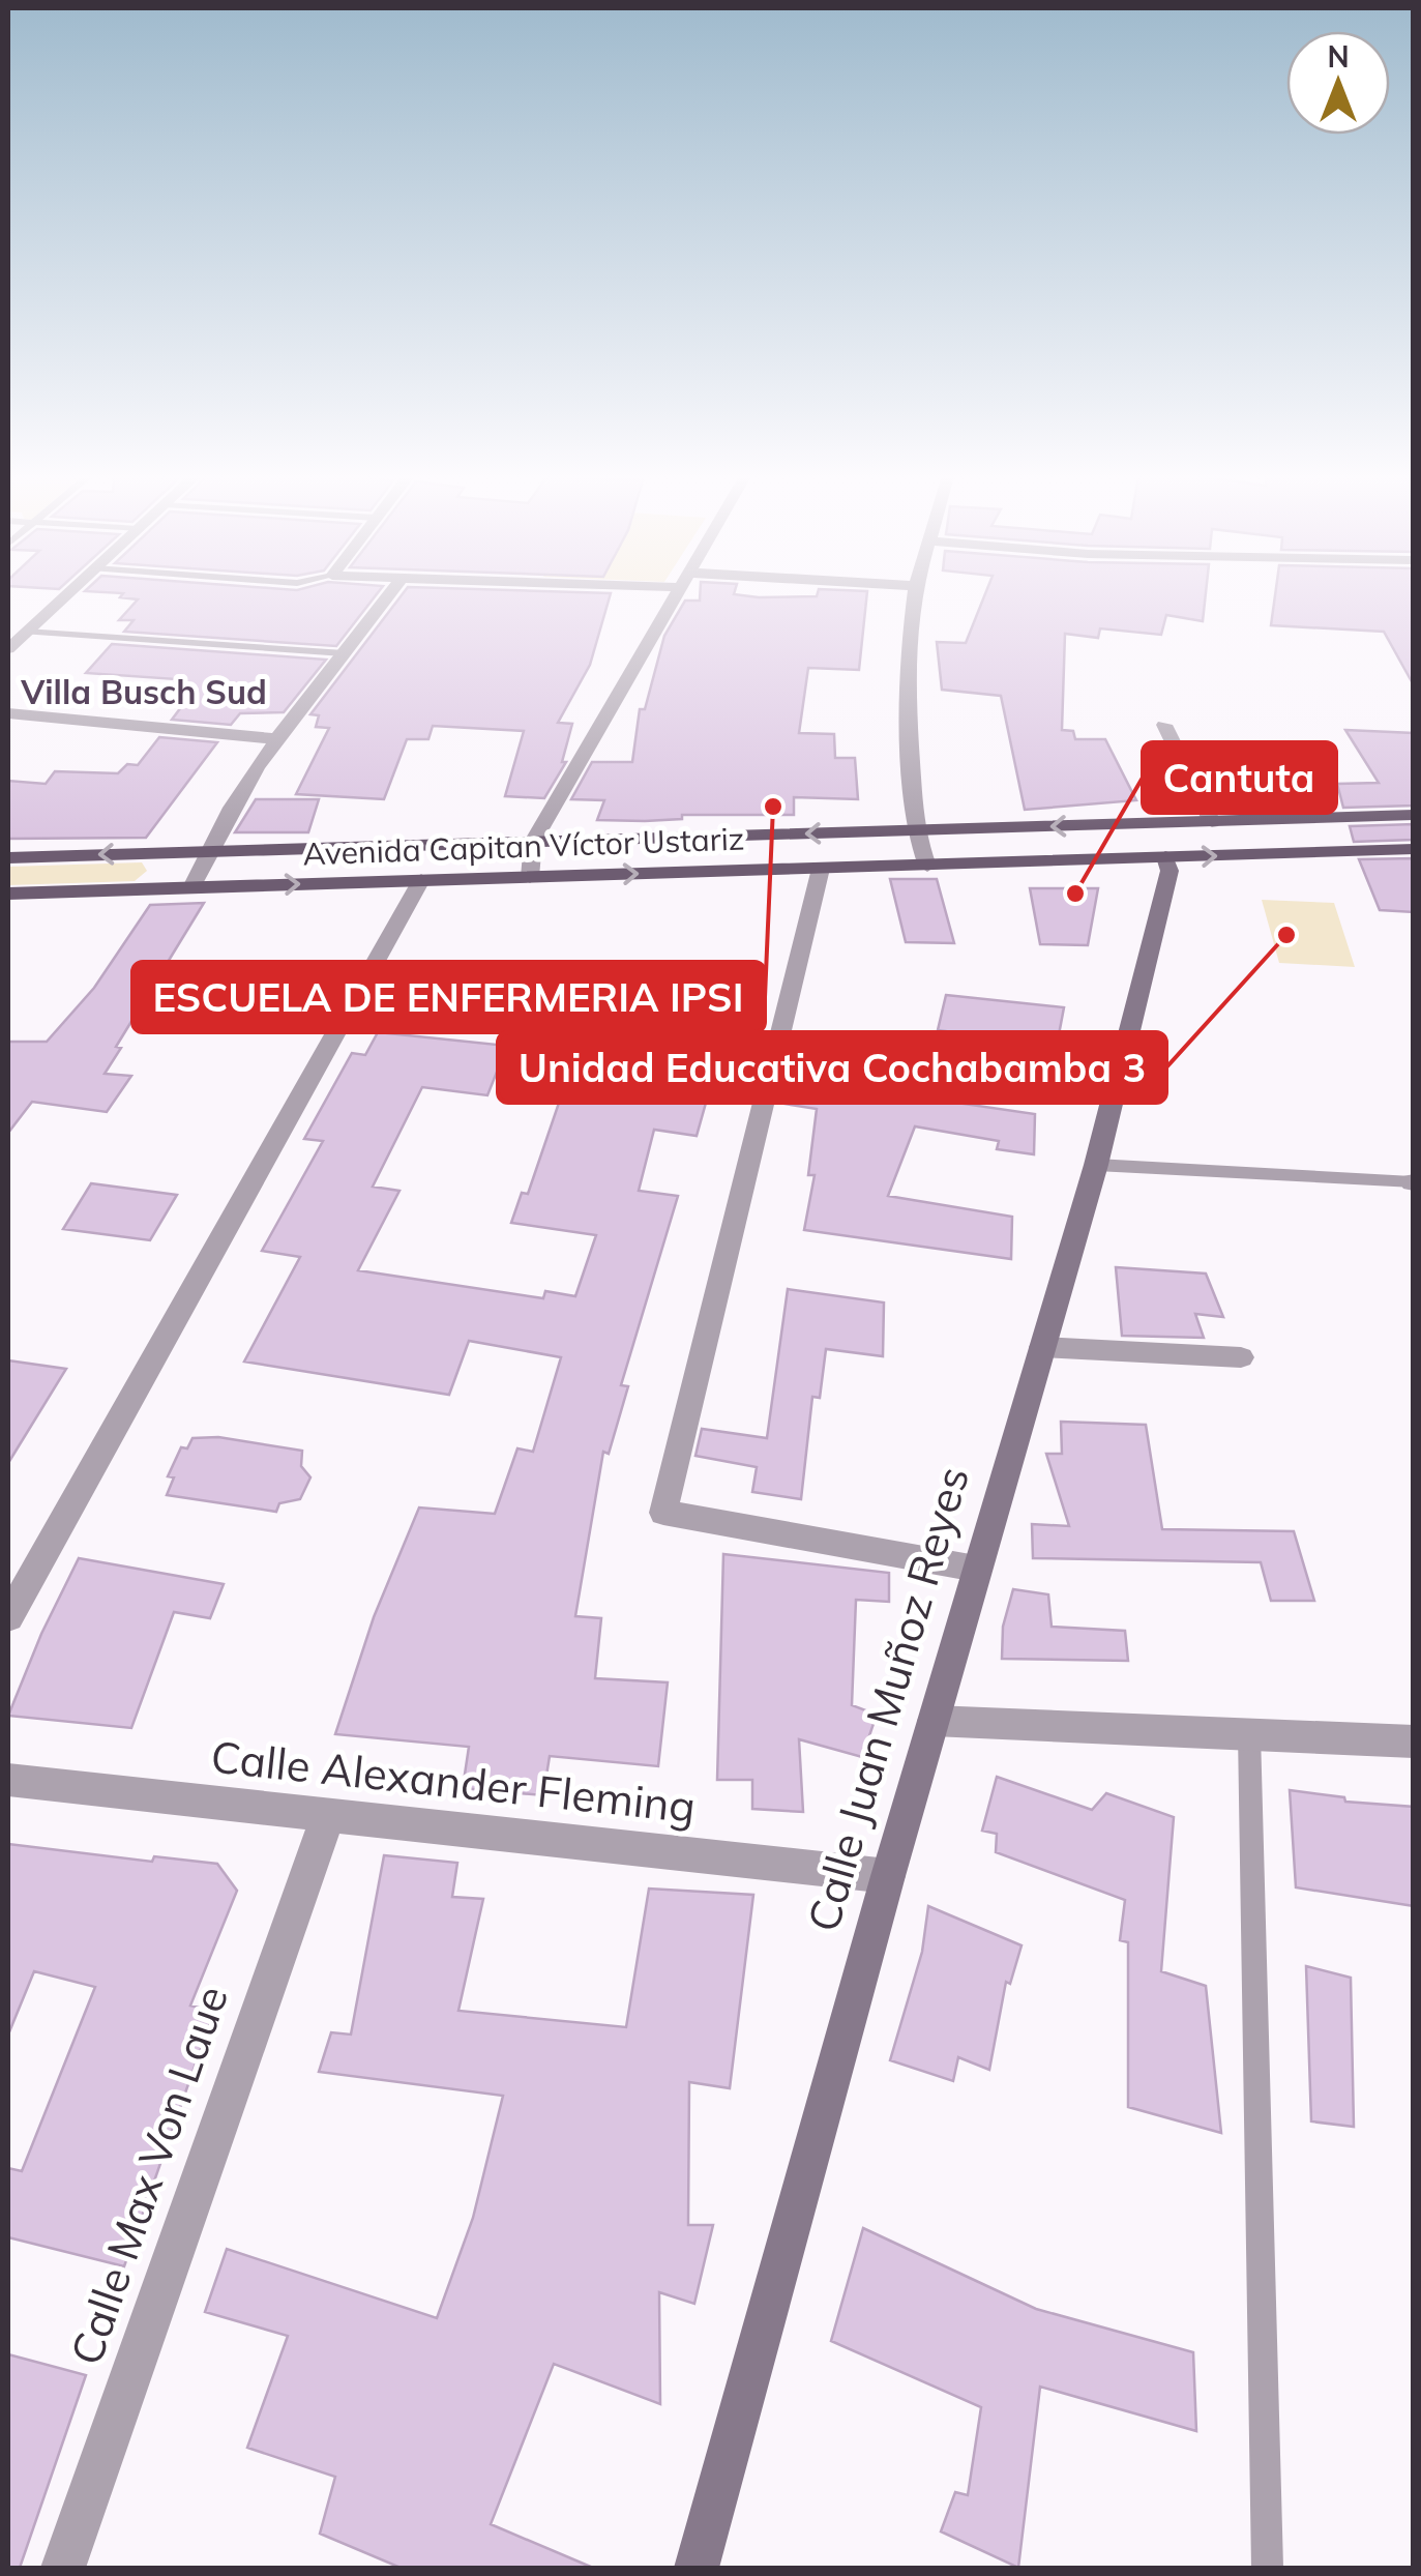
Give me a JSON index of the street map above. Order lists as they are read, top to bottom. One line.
{"streets":{"main road":["Avenida Capitan Víctor Ustariz"],"street":["Calle Juan Muñoz Reyes","Calle Alexander Fleming","Calle Max Von Laue"]},"crossings":[["Avenida Capitan Víctor Ustariz","Calle Juan Muñoz Reyes"],["Calle Juan Muñoz Reyes","Calle Alexander Fleming"],["Calle Alexander Fleming","Calle Max Von Laue"]],"districts":["Villa Busch Sud"],"places":["ESCUELA DE ENFERMERIA IPSI","Cantuta","Unidad Educativa Cochabamba 3"],"north":"top"}
